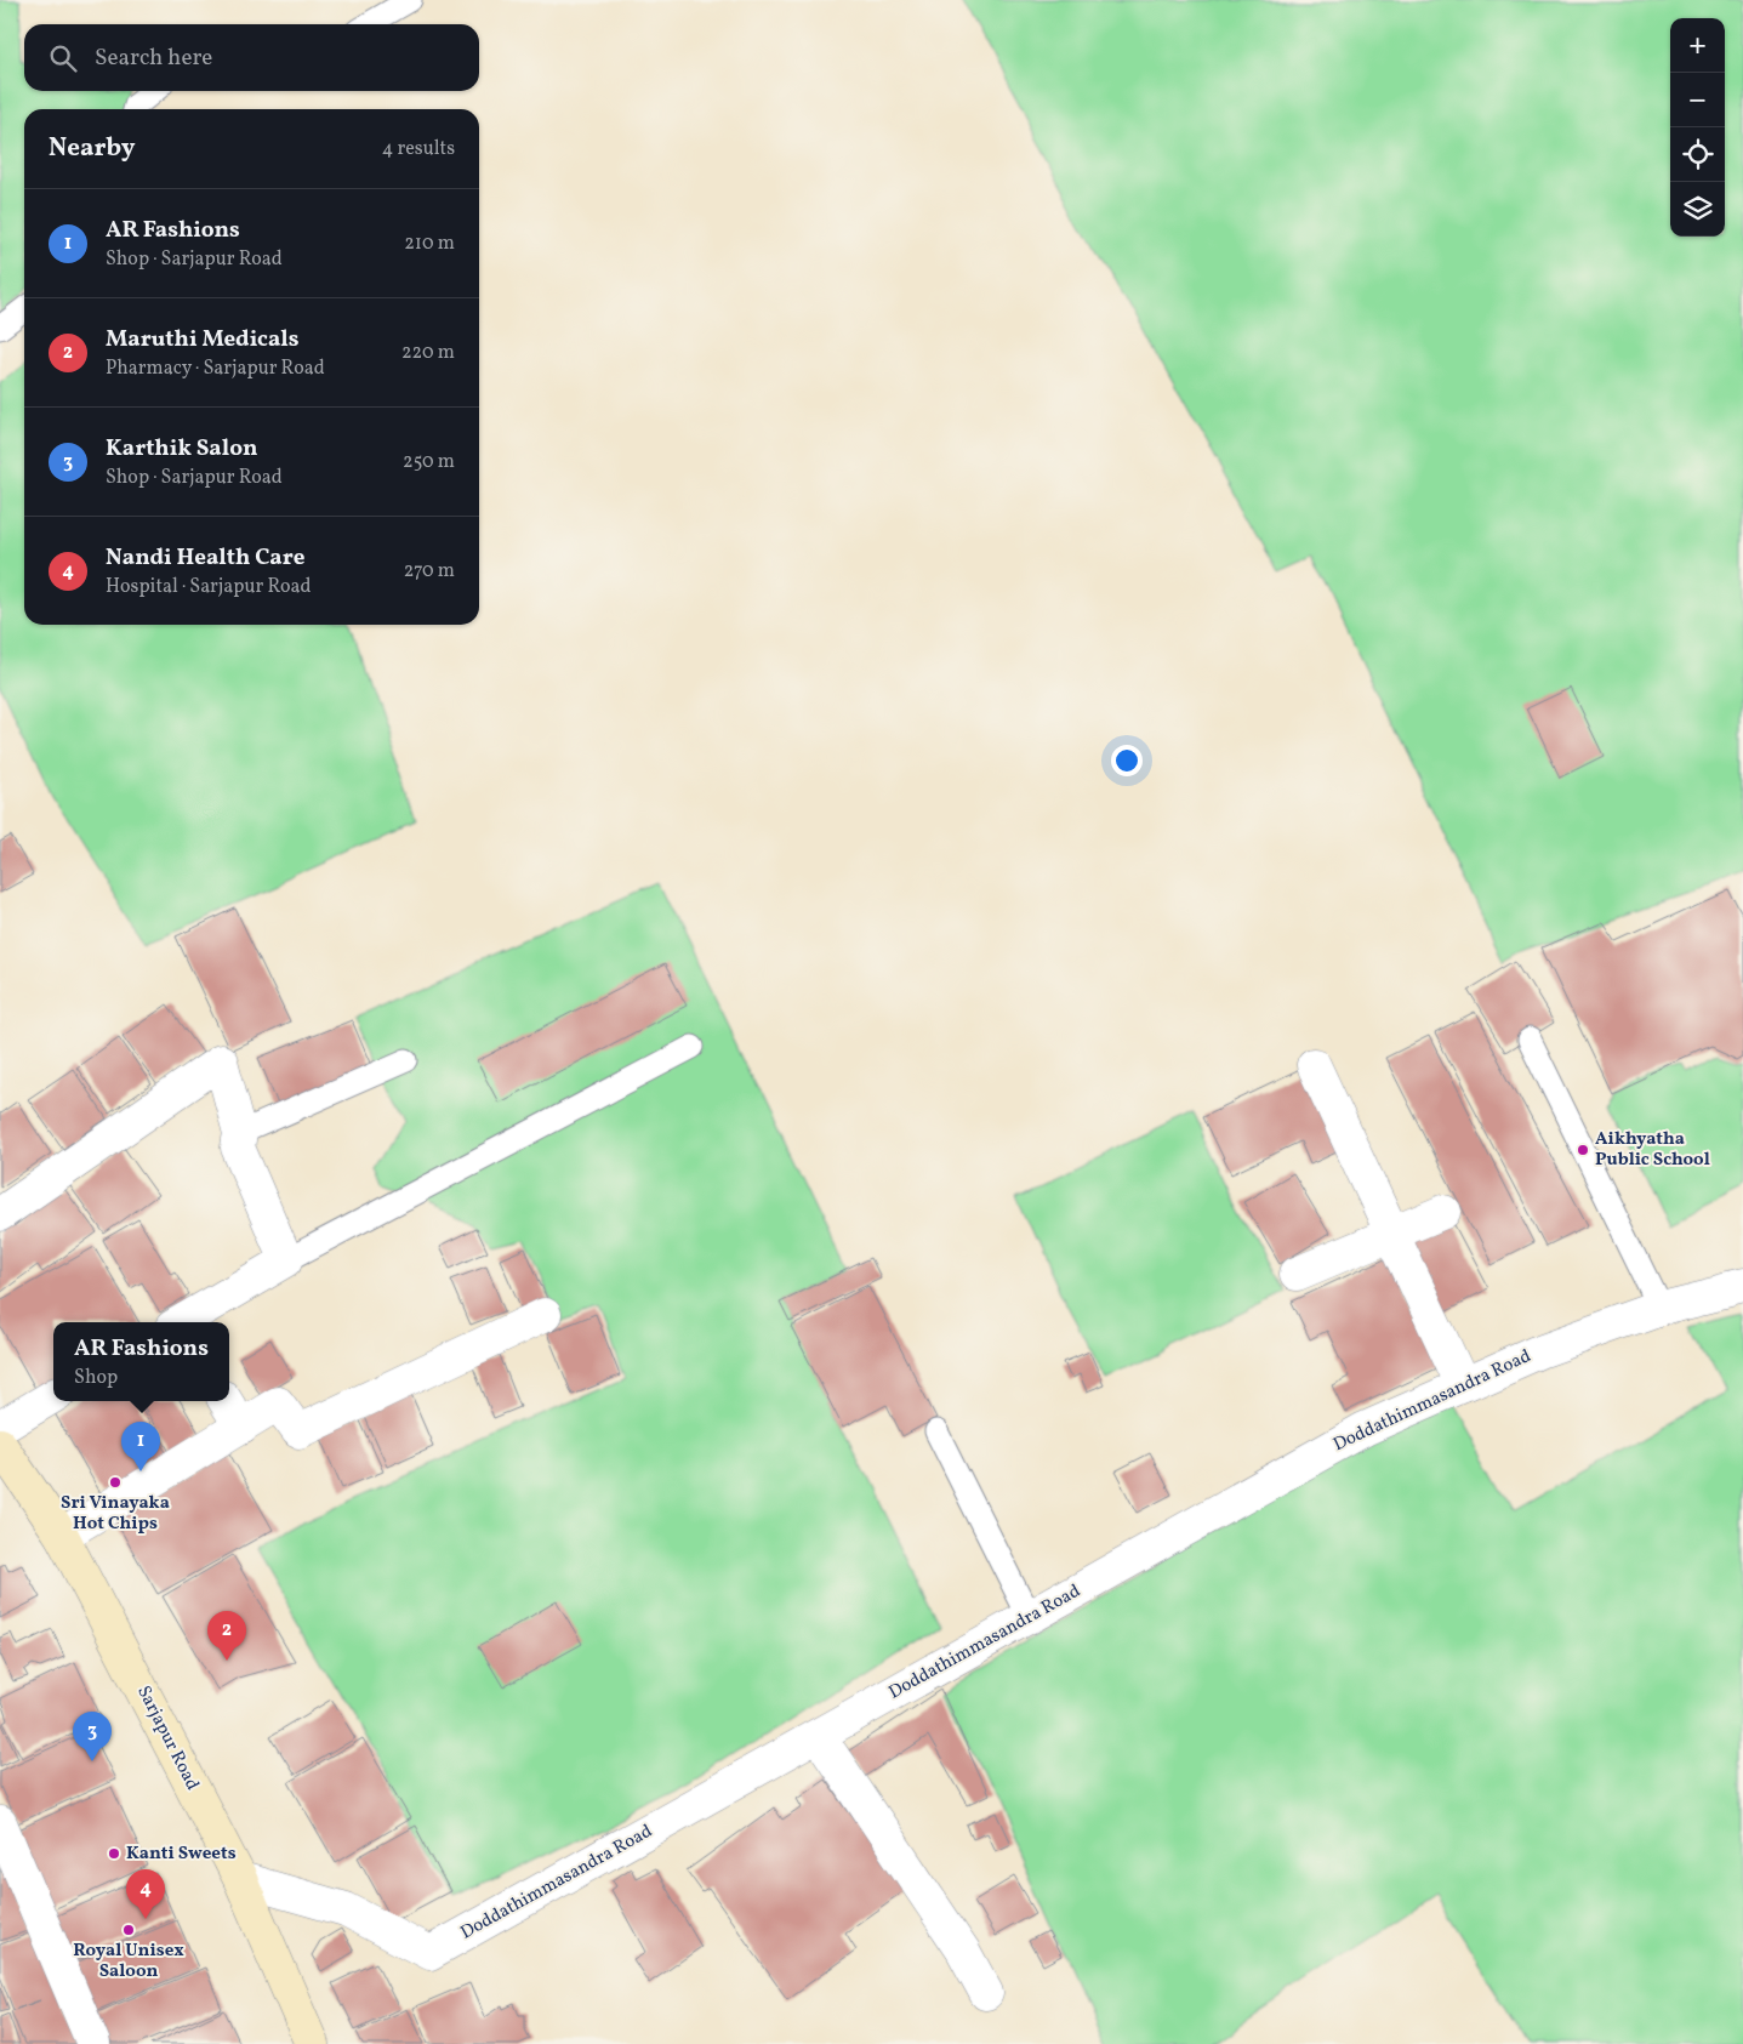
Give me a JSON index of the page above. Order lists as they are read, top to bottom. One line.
{"streets":{"main road":["Sarjapur Road"],"street":["Doddathimmasandra Road"]},"crossings":[["Doddathimmasandra Road","Sarjapur Road"]],"places":["Aikhyatha Public School","Sri Vinayaka Hot Chips","Kanti Sweets","Royal Unisex Saloon"],"page":{"map_buttons":["+","−"],"search":"Search here","heading":["Nearby","4 results"],"list":[{"mark":"1","name":"AR Fashions","note":"Shop · Sarjapur Road","value":"210 m"},{"mark":"2","name":"Maruthi Medicals","note":"Pharmacy · Sarjapur Road","value":"220 m"},{"mark":"3","name":"Karthik Salon","note":"Shop · Sarjapur Road","value":"250 m"},{"mark":"4","name":"Nandi Health Care","note":"Hospital · Sarjapur Road","value":"270 m"}],"popup":["AR Fashions","Shop"],"pins":["1","2","3","4"]}}
